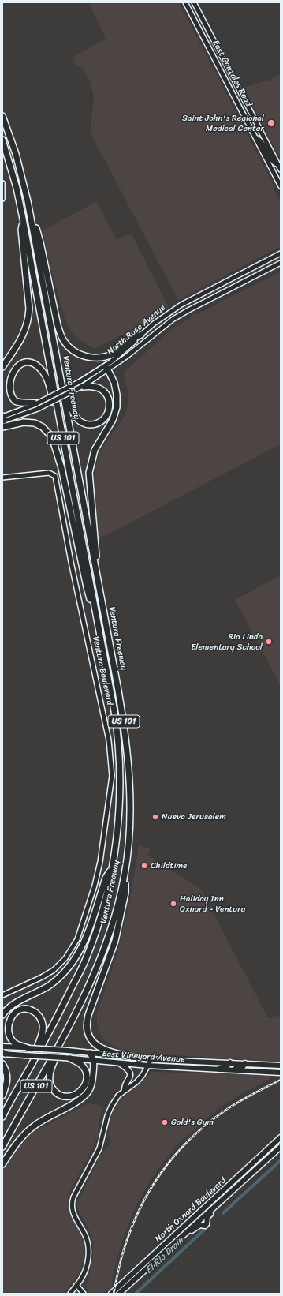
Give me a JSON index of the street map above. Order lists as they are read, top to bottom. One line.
{"streets":{"highway":["Ventura Freeway","US 101"],"main road":["East Gonzales Road","North Rose Avenue","Ventura Boulevard","East Vineyard Avenue","North Oxnard Boulevard"]},"water":["El Rio Drain"],"places":["Saint John's Regional Medical Center","Rio Lindo Elementary School","Nueva Jerusalem","Childtime","Holiday Inn Oxnard - Ventura","Gold's Gym"]}
